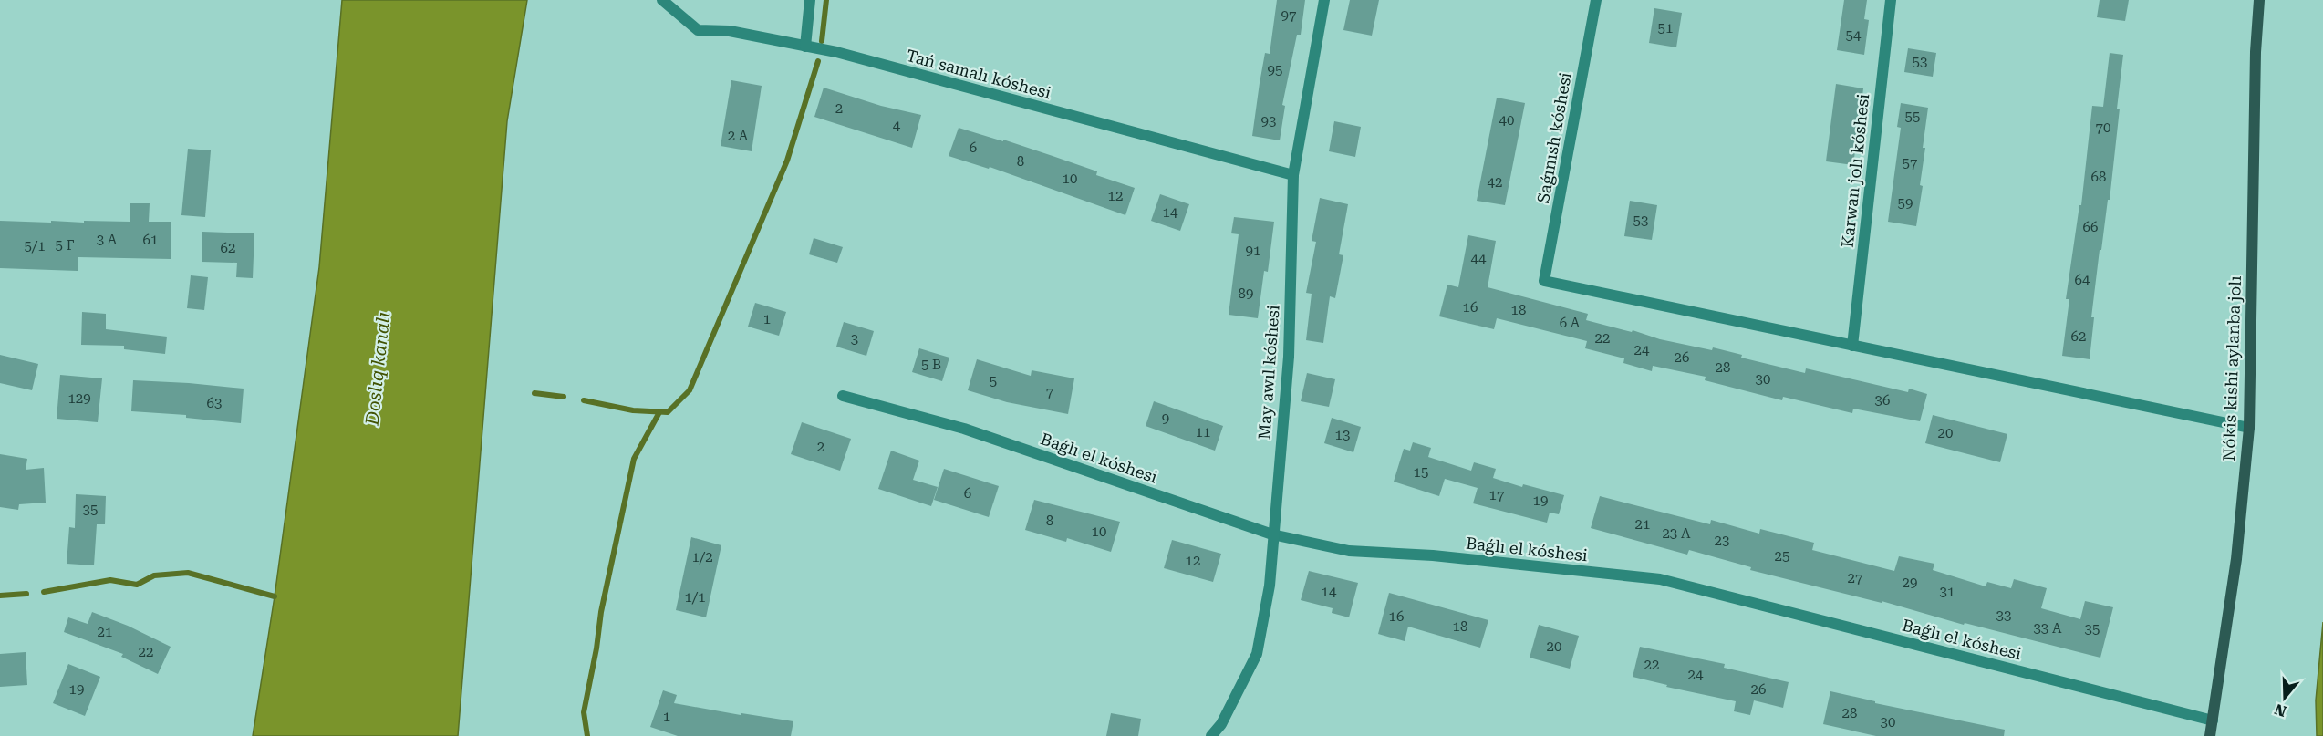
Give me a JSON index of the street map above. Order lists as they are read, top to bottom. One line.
{"streets":{"main road":["Nókis kishi aylanba jolı"],"street":["Tań samalı kóshesi","Saǵınısh kóshesi","Karwan jolı kóshesi","May awıl kóshesi","Baǵlı el kóshesi"]},"crossings":[["Tań samalı kóshesi","May awıl kóshesi"],["Saǵınısh kóshesi","Karwan jolı kóshesi"],["Nókis kishi aylanba jolı","Baǵlı el kóshesi"],["May awıl kóshesi","Baǵlı el kóshesi"]],"water":["Doslıq kanalı"],"house_numbers":["97","51","54","53","95","2","55","40","93","4","70","2 А","6","8","57","68","10","42","12","59","14","53","66","3 А","61","5 Г","5/1","62","91","44","64","89","16","18","1","6 А","62","22","3","24","26","5 В","28","30","5","7","129","36","63","9","11","20","13","2","15","6","17","19","35","8","21","10","23 А","23","25","1/2","12","27","29","14","31","1/1","33","16","18","33 А","35","21","20","22","22","24","19","26","28","1","30"],"north":"bottom"}
